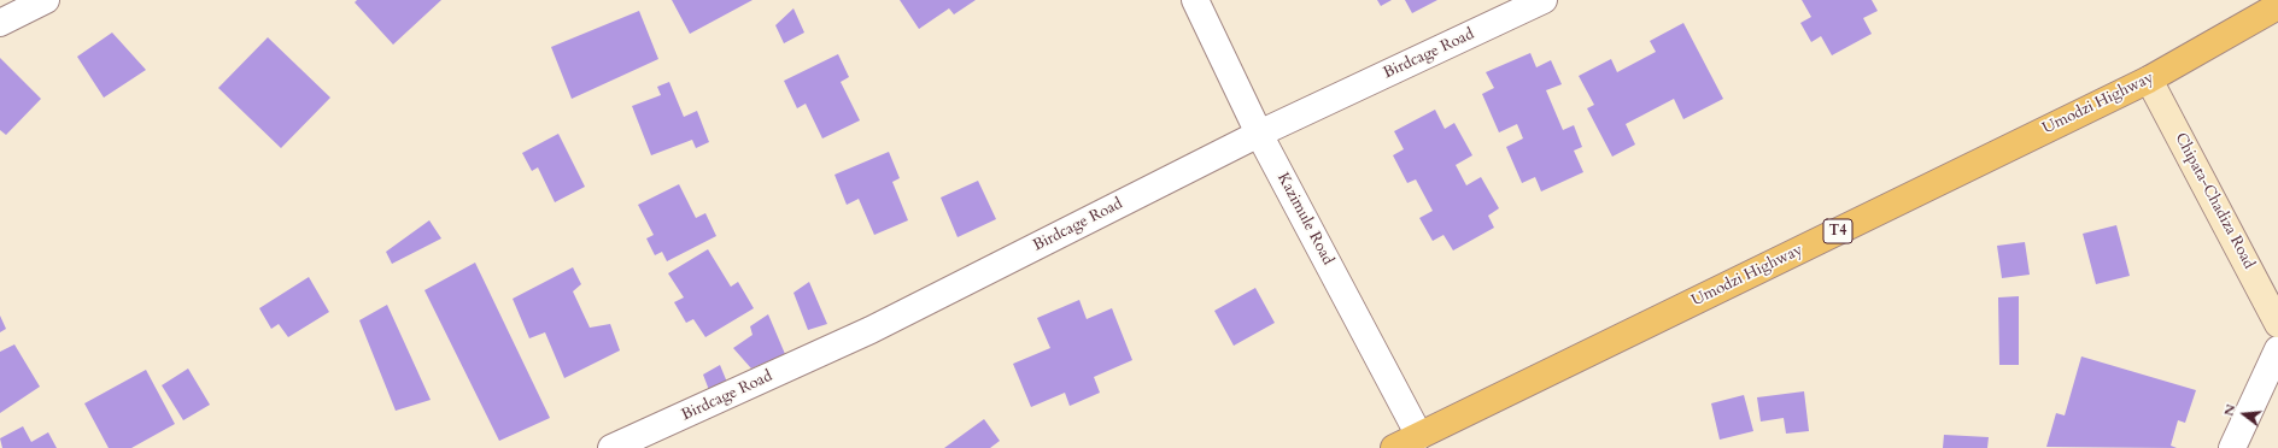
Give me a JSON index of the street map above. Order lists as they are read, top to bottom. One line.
{"streets":{"highway":["Umodzi Highway","T4"],"main road":["Chipata-Chadiza Road"],"street":["Birdcage Road","Kazimule Road"]},"crossings":[["Birdcage Road","Kazimule Road"],["Umodzi Highway","Chipata-Chadiza Road"],["Umodzi Highway","Kazimule Road"]],"north":"left"}
